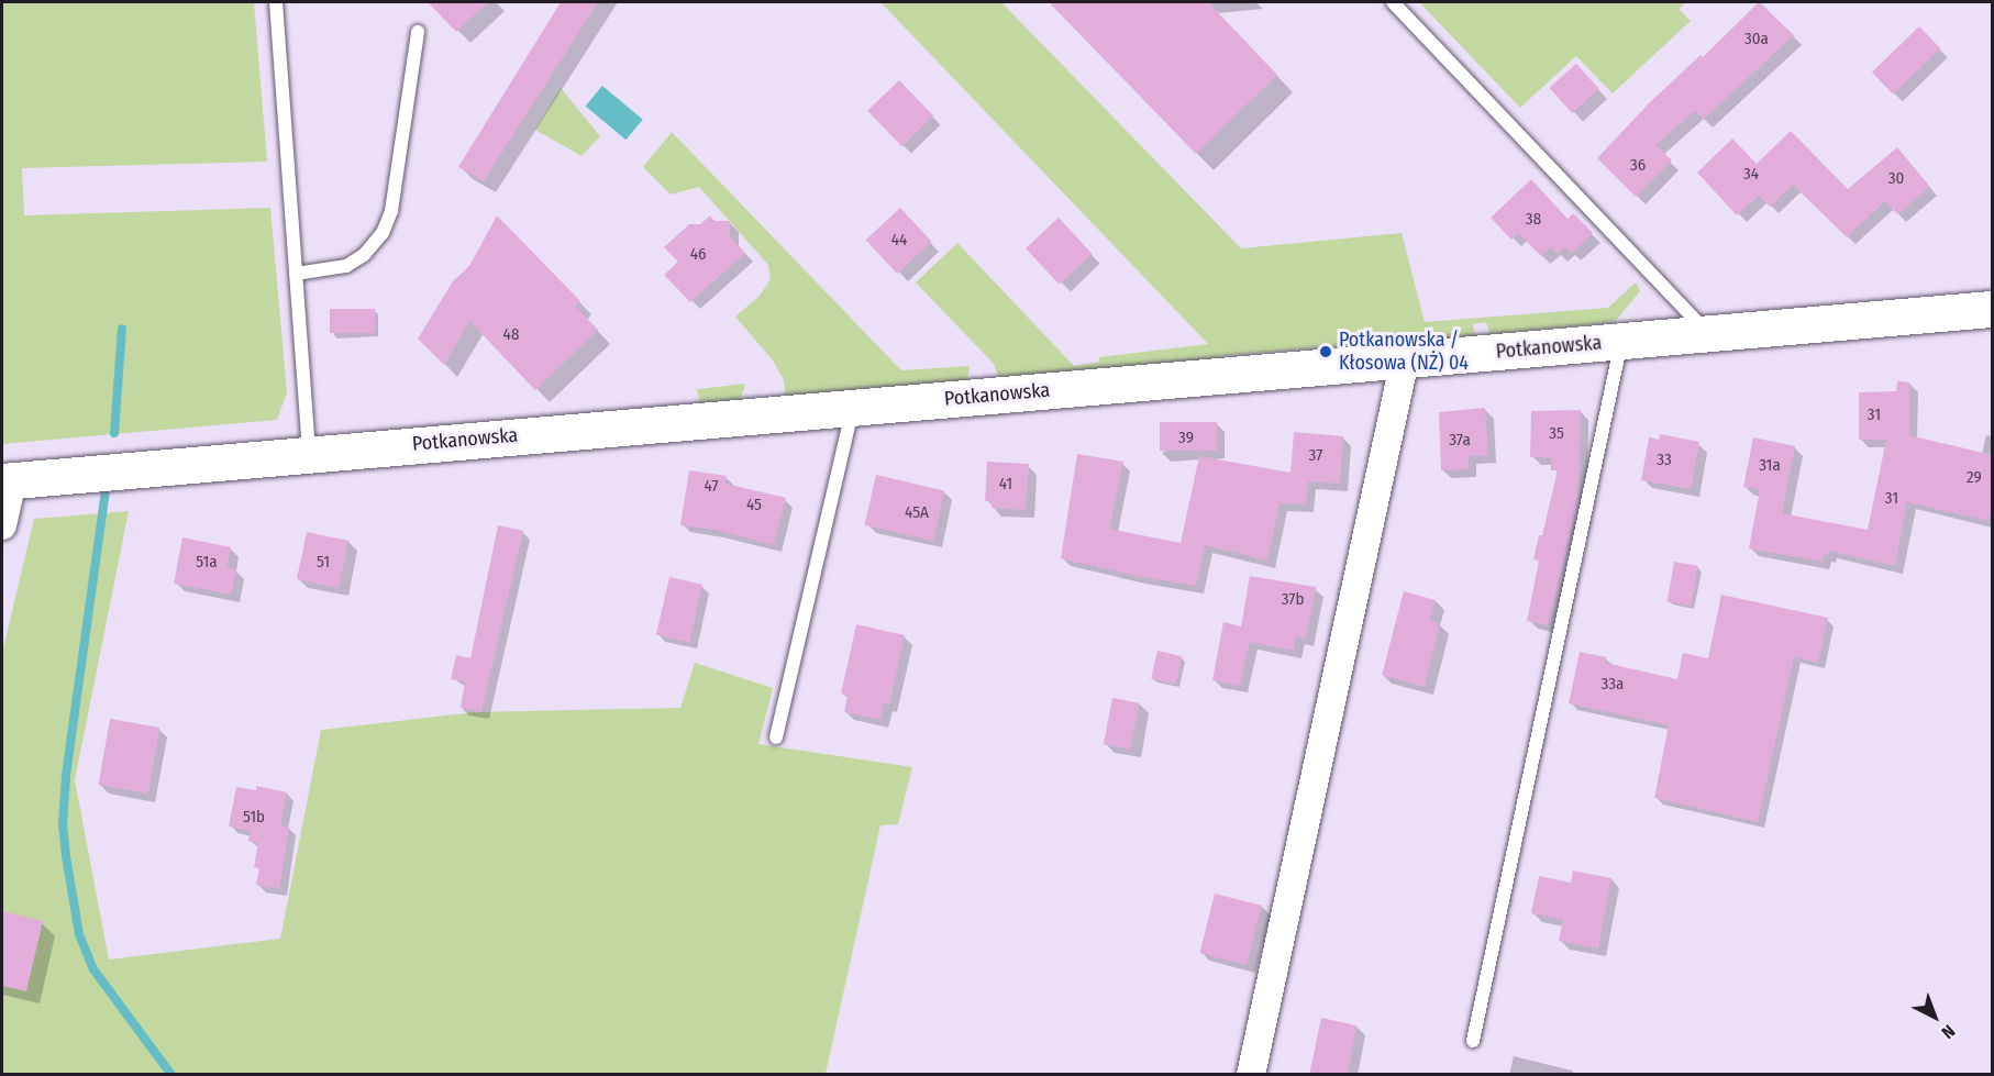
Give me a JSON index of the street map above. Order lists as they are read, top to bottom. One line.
{"streets":{"street":["Potkanowska"]},"places":["Potkanowska / Kłosowa (NŻ) 04"],"house_numbers":["30a","36","34","30","38","44","46","48","31","35","39","37a","37","33","31a","29","41","47","31","45","45A","51a","51","37b","33a","51b"],"north":"bottom right"}
